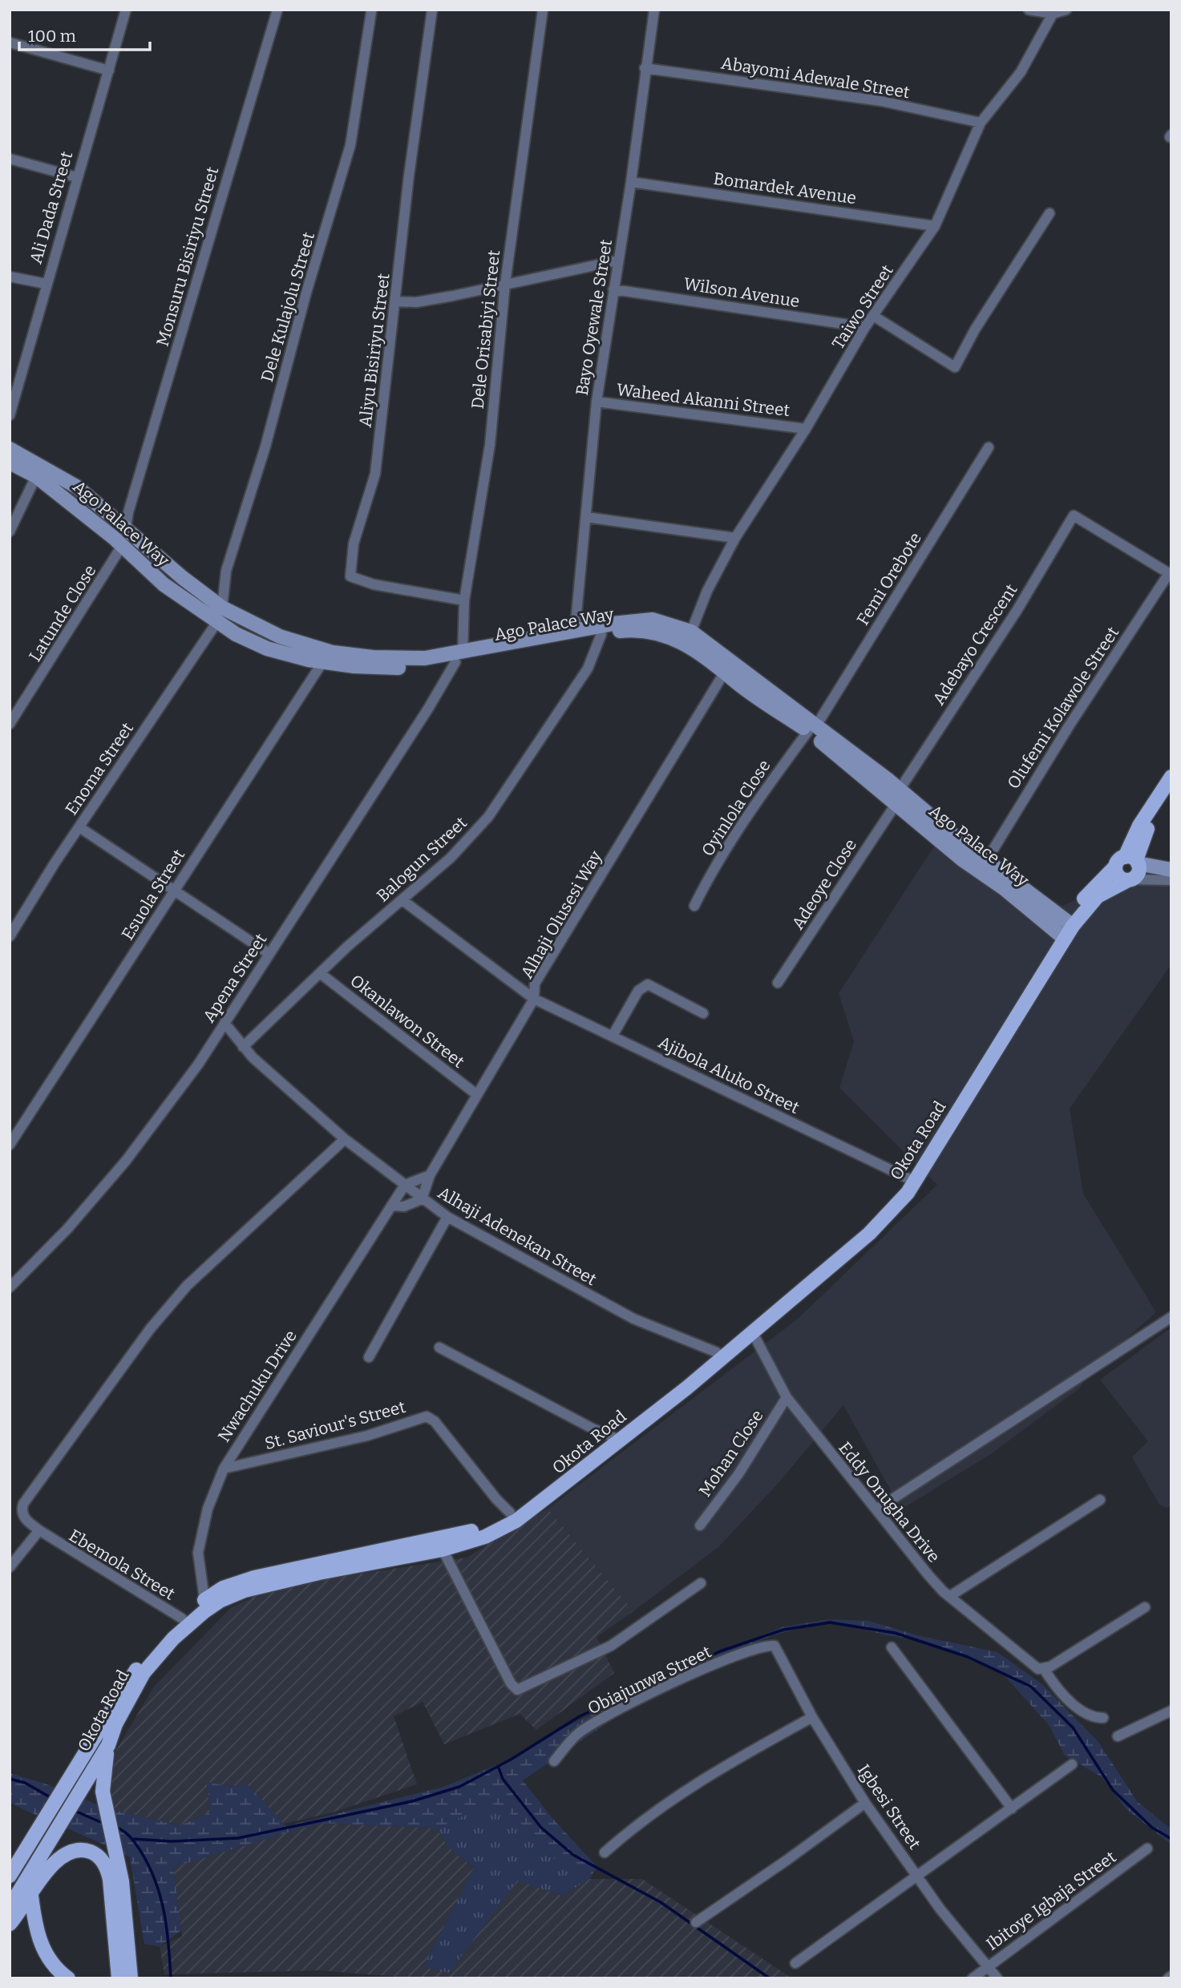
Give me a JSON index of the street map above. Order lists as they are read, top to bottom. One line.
{"streets":{"main road":["Ago Palace Way","Okota Road"],"street":["Abayomi Adewale Street","Bomardek Avenue","Ali Dada Street","Monsuru Bisiriyu Street","Wilson Avenue","Dele Kulajolu Street","Taiwo Street","Bayo Oyewale Street","Dele Orisabiyi Street","Aliyu Bisiriyu Street","Waheed Akanni Street","Femi Orebote","Latunde Close","Adebayo Crescent","Olufemi Kolawole Street","Enoma Street","Oyinlola Close","Balogun Street","Adeoye Close","Esuola Street","Alhaji Olusesi Way","Apena Street","Okanlawon Street","Ajibola Aluko Street","Alhaji Adenekan Street","Nwachuku Drive","St. Saviour's Street","Mohan Close","Eddy Onugha Drive","Ebemola Street","Obiajunwa Street","Igbesi Street","Ibitoye Igbaja Street"]},"crossings":[["Abayomi Adewale Street","Taiwo Street"],["Abayomi Adewale Street","Bayo Oyewale Street"],["Bomardek Avenue","Taiwo Street"],["Bomardek Avenue","Bayo Oyewale Street"],["Monsuru Bisiriyu Street","Ago Palace Way"],["Wilson Avenue","Taiwo Street"],["Wilson Avenue","Bayo Oyewale Street"],["Dele Kulajolu Street","Ago Palace Way"],["Dele Kulajolu Street","Enoma Street"],["Taiwo Street","Waheed Akanni Street"],["Taiwo Street","Ago Palace Way"],["Bayo Oyewale Street","Waheed Akanni Street"],["Bayo Oyewale Street","Ago Palace Way"],["Dele Orisabiyi Street","Aliyu Bisiriyu Street"],["Dele Orisabiyi Street","Ago Palace Way"],["Dele Orisabiyi Street","Apena Street"],["Ago Palace Way","Femi Orebote"],["Ago Palace Way","Latunde Close"],["Ago Palace Way","Adebayo Crescent"],["Ago Palace Way","Olufemi Kolawole Street"],["Ago Palace Way","Enoma Street"],["Ago Palace Way","Oyinlola Close"],["Ago Palace Way","Balogun Street"],["Ago Palace Way","Adeoye Close"],["Ago Palace Way","Esuola Street"],["Ago Palace Way","Alhaji Olusesi Way"],["Ago Palace Way","Apena Street"],["Ago Palace Way","Okota Road"],["Femi Orebote","Oyinlola Close"],["Adebayo Crescent","Olufemi Kolawole Street"],["Adebayo Crescent","Adeoye Close"],["Balogun Street","Okanlawon Street"],["Balogun Street","Ajibola Aluko Street"],["Balogun Street","Alhaji Adenekan Street"],["Alhaji Olusesi Way","Okanlawon Street"],["Alhaji Olusesi Way","Ajibola Aluko Street"],["Alhaji Olusesi Way","Alhaji Adenekan Street"],["Apena Street","Alhaji Adenekan Street"],["Ajibola Aluko Street","Okota Road"],["Okota Road","Alhaji Adenekan Street"],["Okota Road","Nwachuku Drive"],["Okota Road","St. Saviour's Street"],["Okota Road","Eddy Onugha Drive"],["Okota Road","Ebemola Street"],["Alhaji Adenekan Street","Nwachuku Drive"],["Alhaji Adenekan Street","Ebemola Street"],["Nwachuku Drive","St. Saviour's Street"],["Mohan Close","Eddy Onugha Drive"],["Obiajunwa Street","Igbesi Street"],["Igbesi Street","Ibitoye Igbaja Street"]],"scale_bar":"100 m"}
